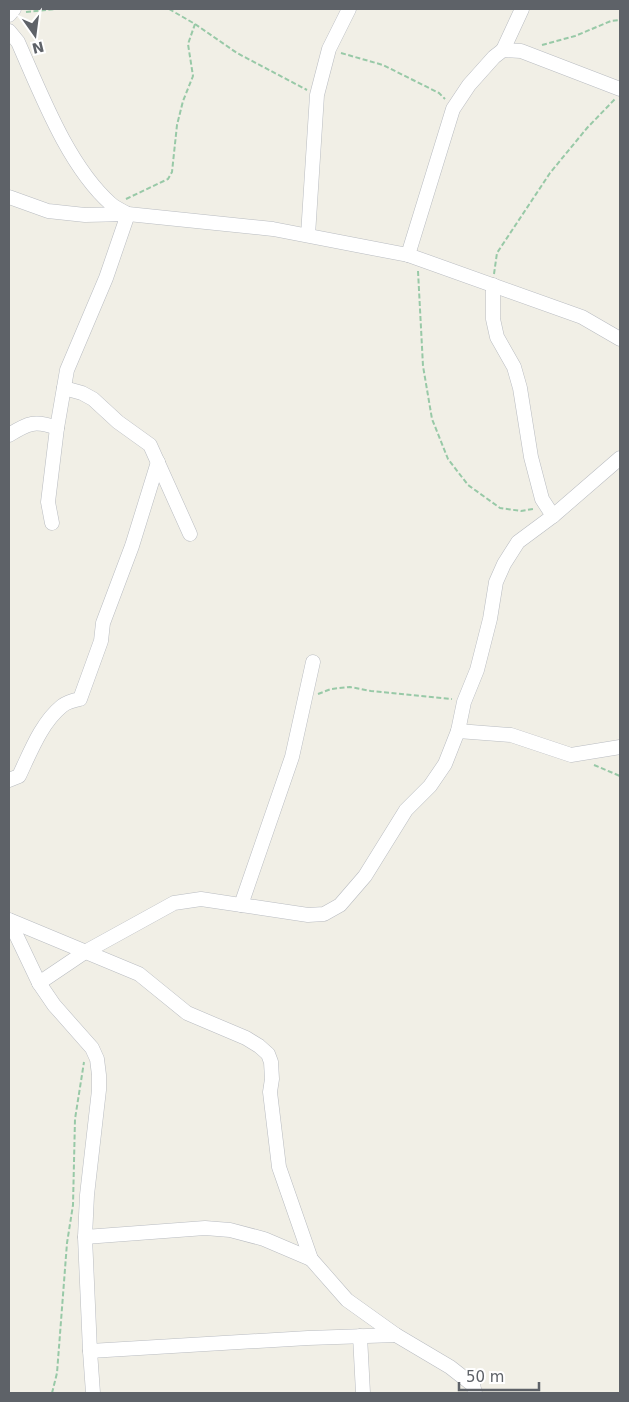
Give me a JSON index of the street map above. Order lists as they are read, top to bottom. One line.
{"scale_bar":"50 m","north":"bottom"}
